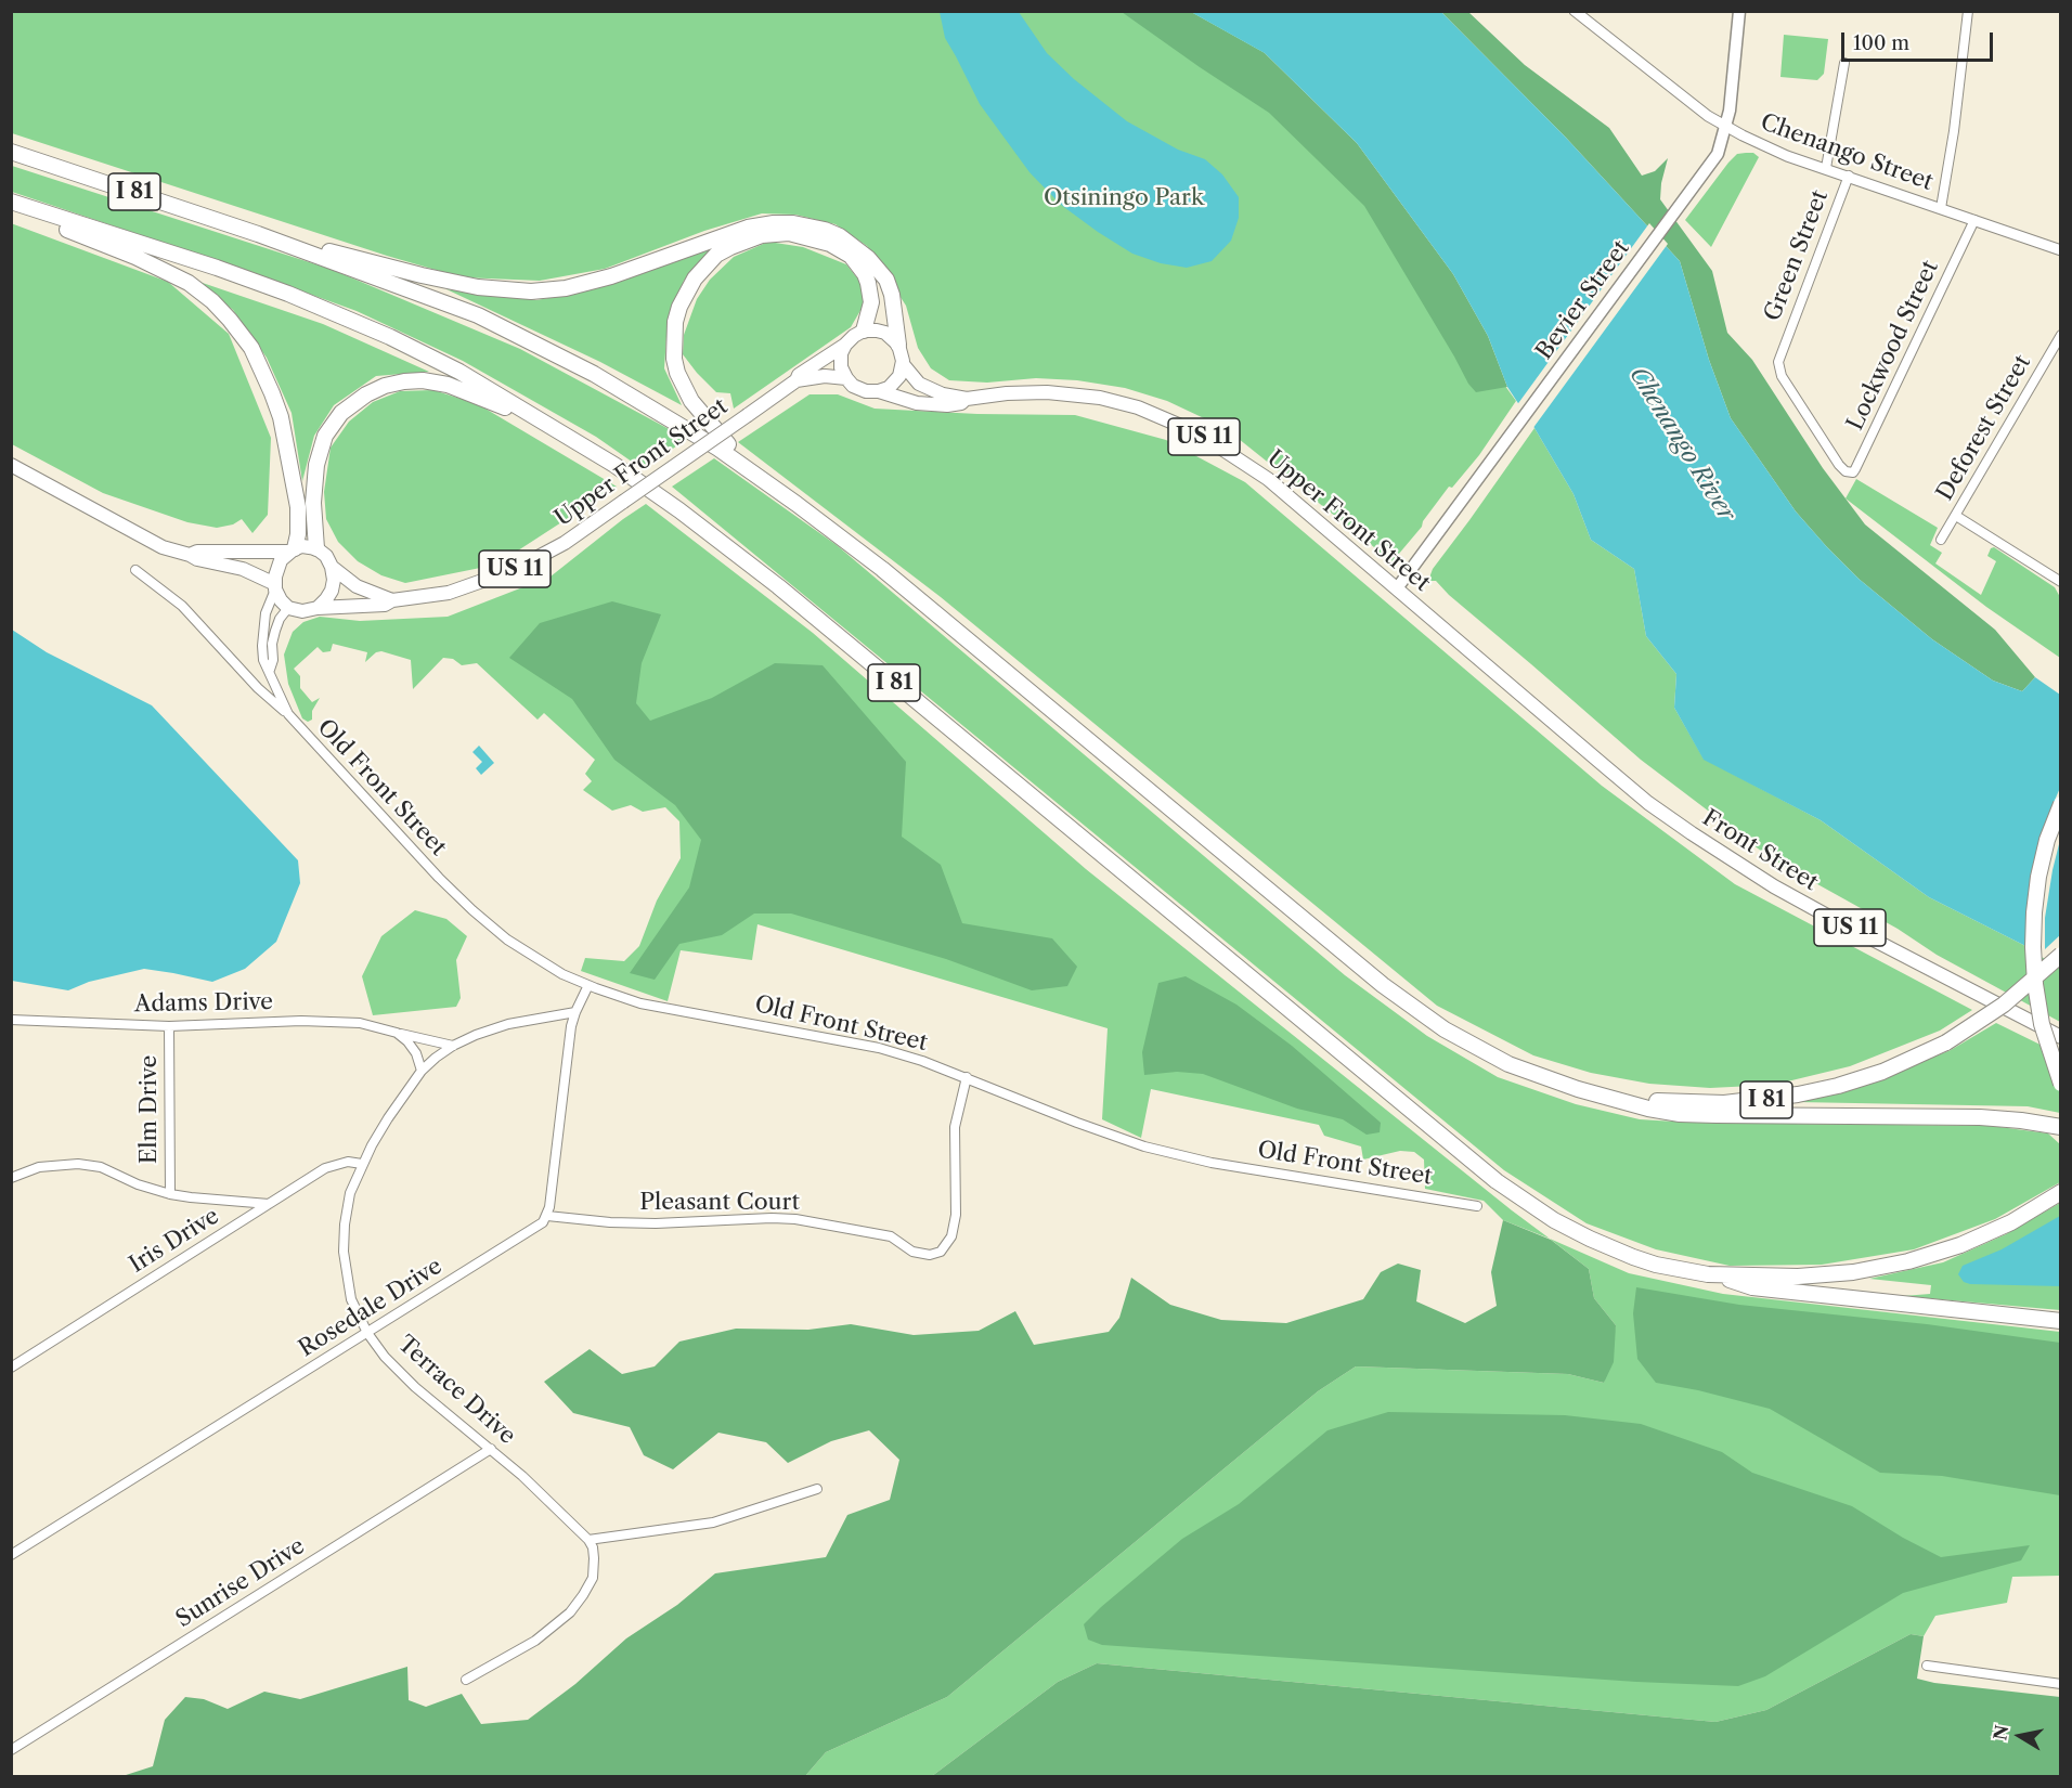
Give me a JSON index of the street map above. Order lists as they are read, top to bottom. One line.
{"streets":{"highway":["I 81"],"main road":["Bevier Street","US 11","Upper Front Street","Front Street"],"street":["Chenango Street","Green Street","Lockwood Street","Deforest Street","Old Front Street","Adams Drive","Elm Drive","Pleasant Court","Iris Drive","Rosedale Drive","Terrace Drive","Sunrise Drive"]},"crossings":[["Chenango Street","Green Street"],["Chenango Street","Bevier Street"],["Chenango Street","Lockwood Street"],["Green Street","Lockwood Street"],["Bevier Street","Upper Front Street"],["Upper Front Street","Old Front Street"],["Upper Front Street","Front Street"],["Old Front Street","Pleasant Court"],["Adams Drive","Elm Drive"],["Adams Drive","Terrace Drive"],["Pleasant Court","Rosedale Drive"],["Iris Drive","Terrace Drive"],["Rosedale Drive","Terrace Drive"],["Terrace Drive","Sunrise Drive"]],"water":["Chenango River"],"parks":["Otsiningo Park"],"scale_bar":"100 m","north":"left"}
